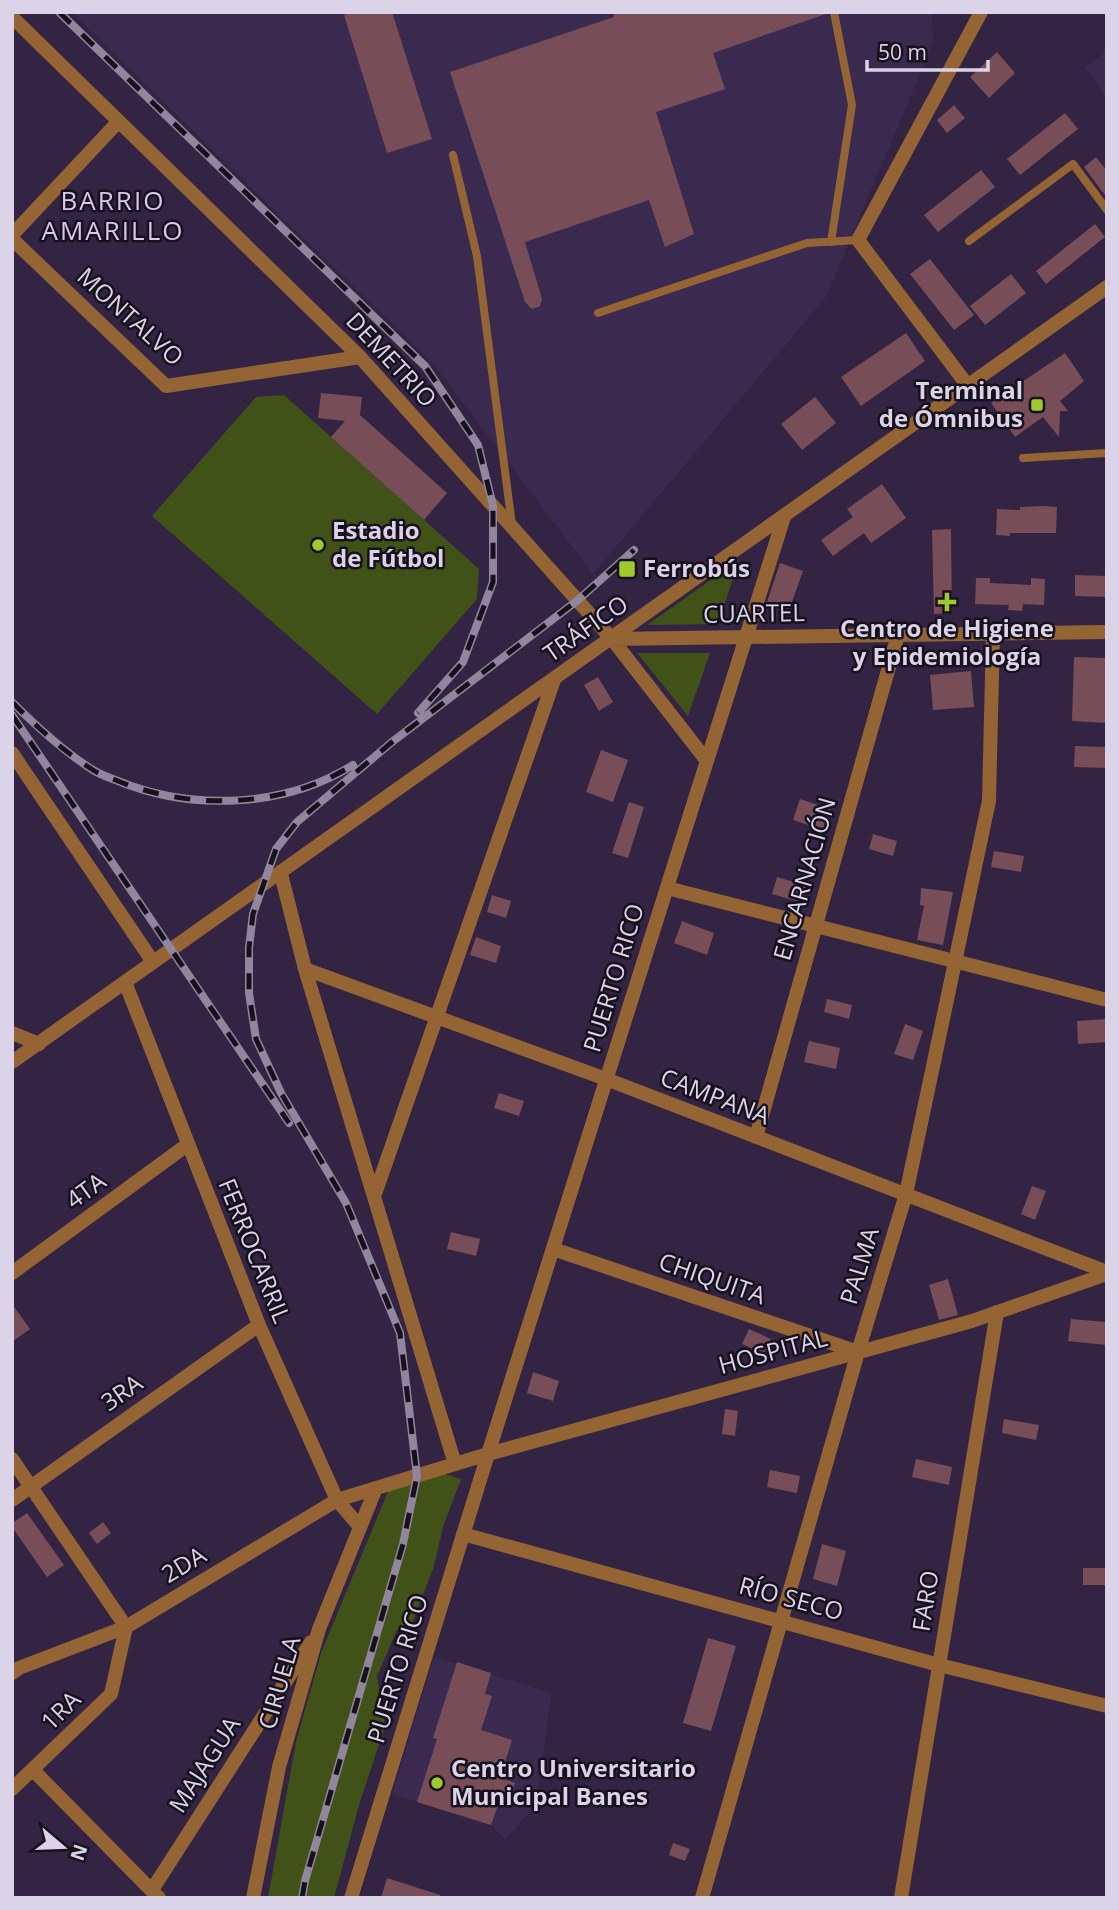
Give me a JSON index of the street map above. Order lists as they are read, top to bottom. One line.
{"streets":{"street":["MONTALVO","DEMETRIO","CUARTEL","TRÁFICO","ENCARNACIÓN","PUERTO RICO","CAMPANA","4TA","FERROCARRIL","PALMA","CHIQUITA","HOSPITAL","3RA","2DA","RÍO SECO","FARO","CIRUELA","1RA","MAJAGUA"]},"crossings":[["MONTALVO","DEMETRIO"],["DEMETRIO","CUARTEL"],["DEMETRIO","TRÁFICO"],["DEMETRIO","PUERTO RICO"],["CUARTEL","TRÁFICO"],["CUARTEL","ENCARNACIÓN"],["CUARTEL","PUERTO RICO"],["CUARTEL","PALMA"],["TRÁFICO","PUERTO RICO"],["TRÁFICO","FERROCARRIL"],["ENCARNACIÓN","CAMPANA"],["PUERTO RICO","CAMPANA"],["PUERTO RICO","CHIQUITA"],["PUERTO RICO","HOSPITAL"],["PUERTO RICO","RÍO SECO"],["CAMPANA","PALMA"],["CAMPANA","HOSPITAL"],["4TA","FERROCARRIL"],["FERROCARRIL","3RA"],["FERROCARRIL","2DA"],["FERROCARRIL","CIRUELA"],["PALMA","CHIQUITA"],["PALMA","HOSPITAL"],["PALMA","RÍO SECO"],["CHIQUITA","HOSPITAL"],["HOSPITAL","FARO"],["2DA","CIRUELA"],["2DA","1RA"],["RÍO SECO","FARO"],["CIRUELA","MAJAGUA"]],"districts":["BARRIO AMARILLO"],"places":{"transit":["Terminal de Ómnibus","Ferrobús"],"other":["Estadio de Fútbol","Centro Universitario Municipal Banes"],"health":["Centro de Higiene y Epidemiología"]},"scale_bar":"50 m","north":"right"}
